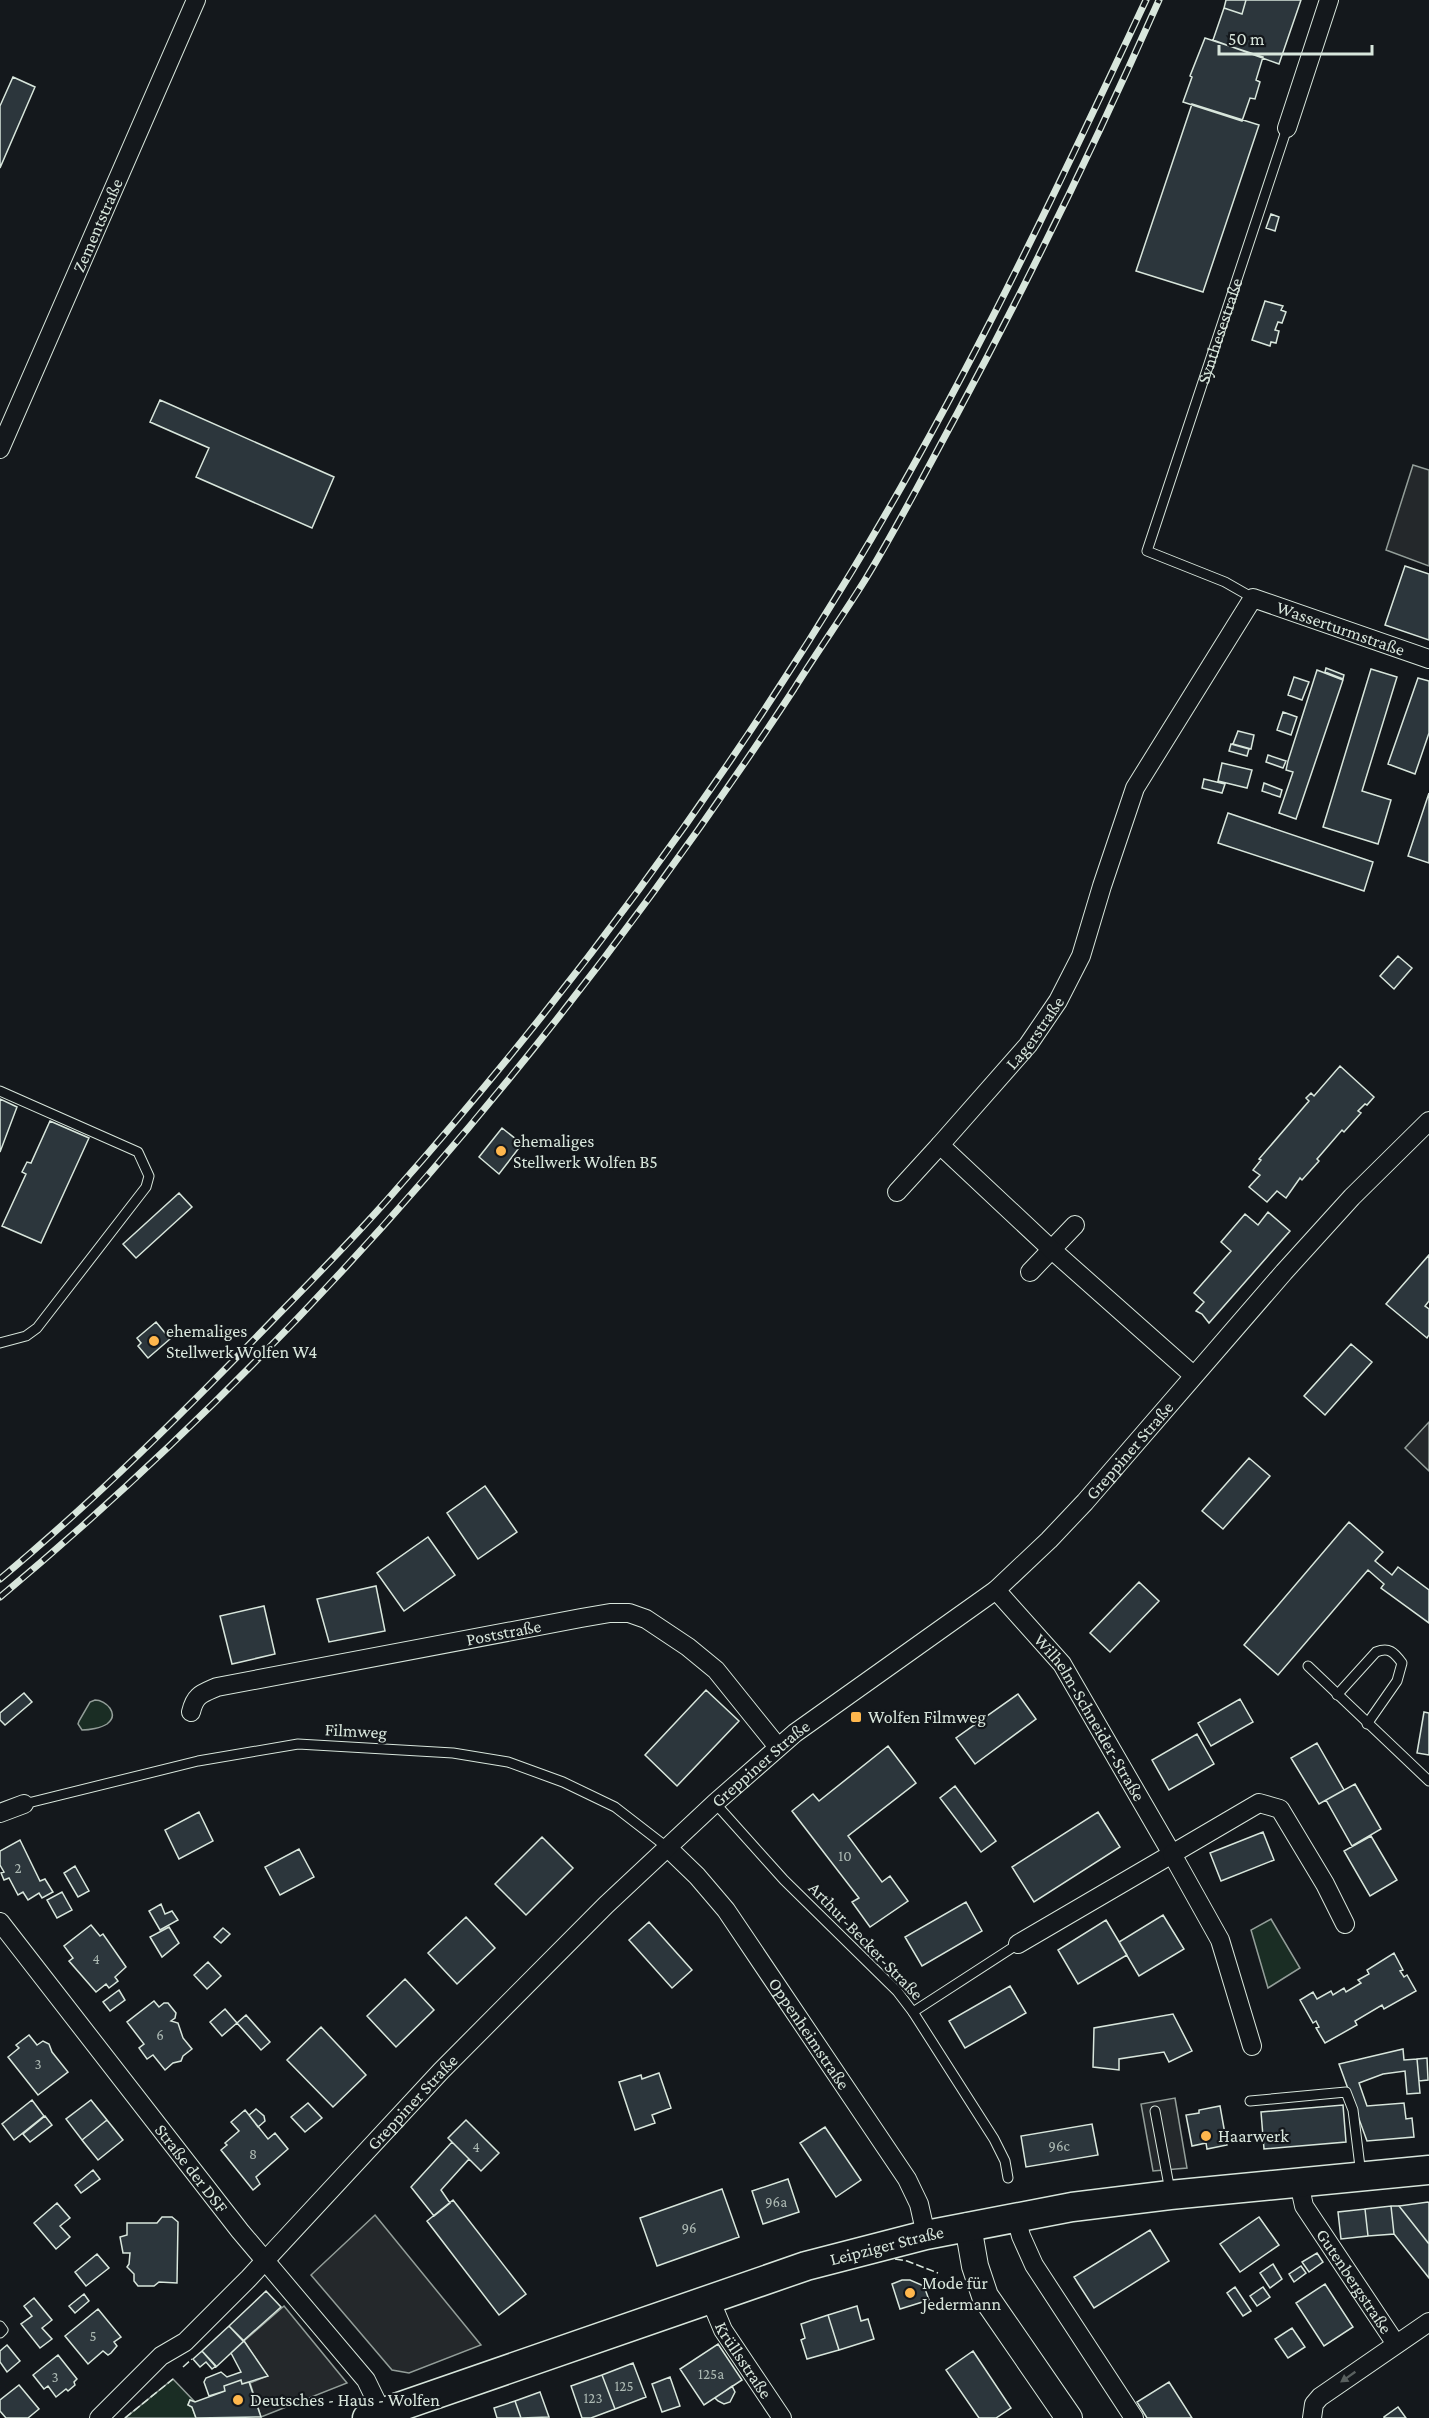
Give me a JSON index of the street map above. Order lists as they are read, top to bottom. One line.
{"streets":{"main road":["Leipziger Straße"],"street":["Zementstraße","Synthesestraße","Wasserturmstraße","Lagerstraße","Greppiner Straße","Poststraße","Wilhelm-Schneider-Straße","Oppenheimstraße","Straße der DSF","Gutenbergstraße","Krüllsstraße"],"lane":["Filmweg","Arthur-Becker-Straße"]},"crossings":[["Synthesestraße","Wasserturmstraße"],["Synthesestraße","Lagerstraße"],["Wasserturmstraße","Lagerstraße"],["Greppiner Straße","Poststraße"],["Greppiner Straße","Wilhelm-Schneider-Straße"],["Greppiner Straße","Filmweg"],["Greppiner Straße","Arthur-Becker-Straße"],["Greppiner Straße","Oppenheimstraße"],["Greppiner Straße","Straße der DSF"],["Filmweg","Oppenheimstraße"],["Oppenheimstraße","Leipziger Straße"],["Straße der DSF","Leipziger Straße"],["Leipziger Straße","Gutenbergstraße"],["Leipziger Straße","Krüllsstraße"]],"places":{"other":["ehemaliges Stellwerk Wolfen B5","ehemaliges Stellwerk Wolfen W4","Haarwerk","Mode für Jedermann","Deutsches - Haus - Wolfen"],"transit":["Wolfen Filmweg"]},"house_numbers":["10","2","4","6","3","96c","4","8","96a","96","5","125a","3","125","123"],"scale_bar":"50 m"}
